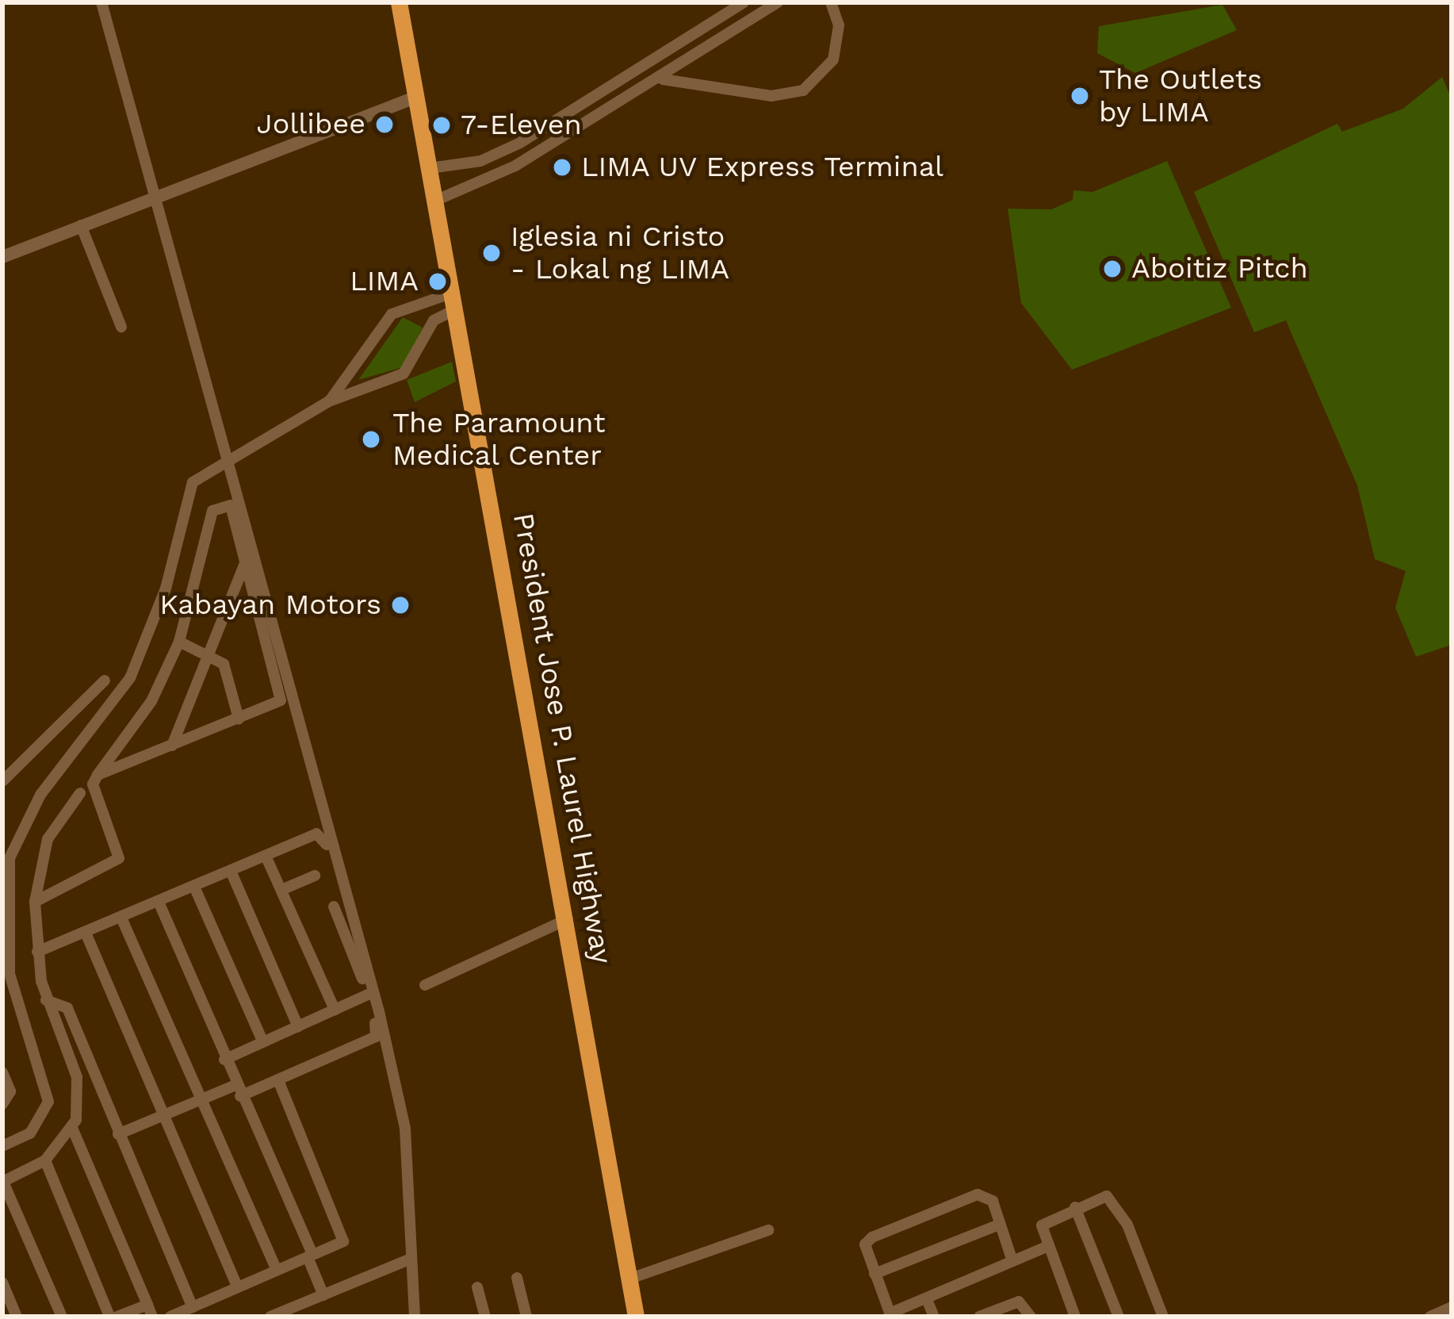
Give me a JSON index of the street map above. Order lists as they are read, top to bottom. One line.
{"streets":{"highway":["President Jose P. Laurel Highway"]},"places":["The Outlets by LIMA","Jollibee","7-Eleven","LIMA UV Express Terminal","Iglesia ni Cristo - Lokal ng LIMA","Aboitiz Pitch","LIMA","The Paramount Medical Center","Kabayan Motors"]}
